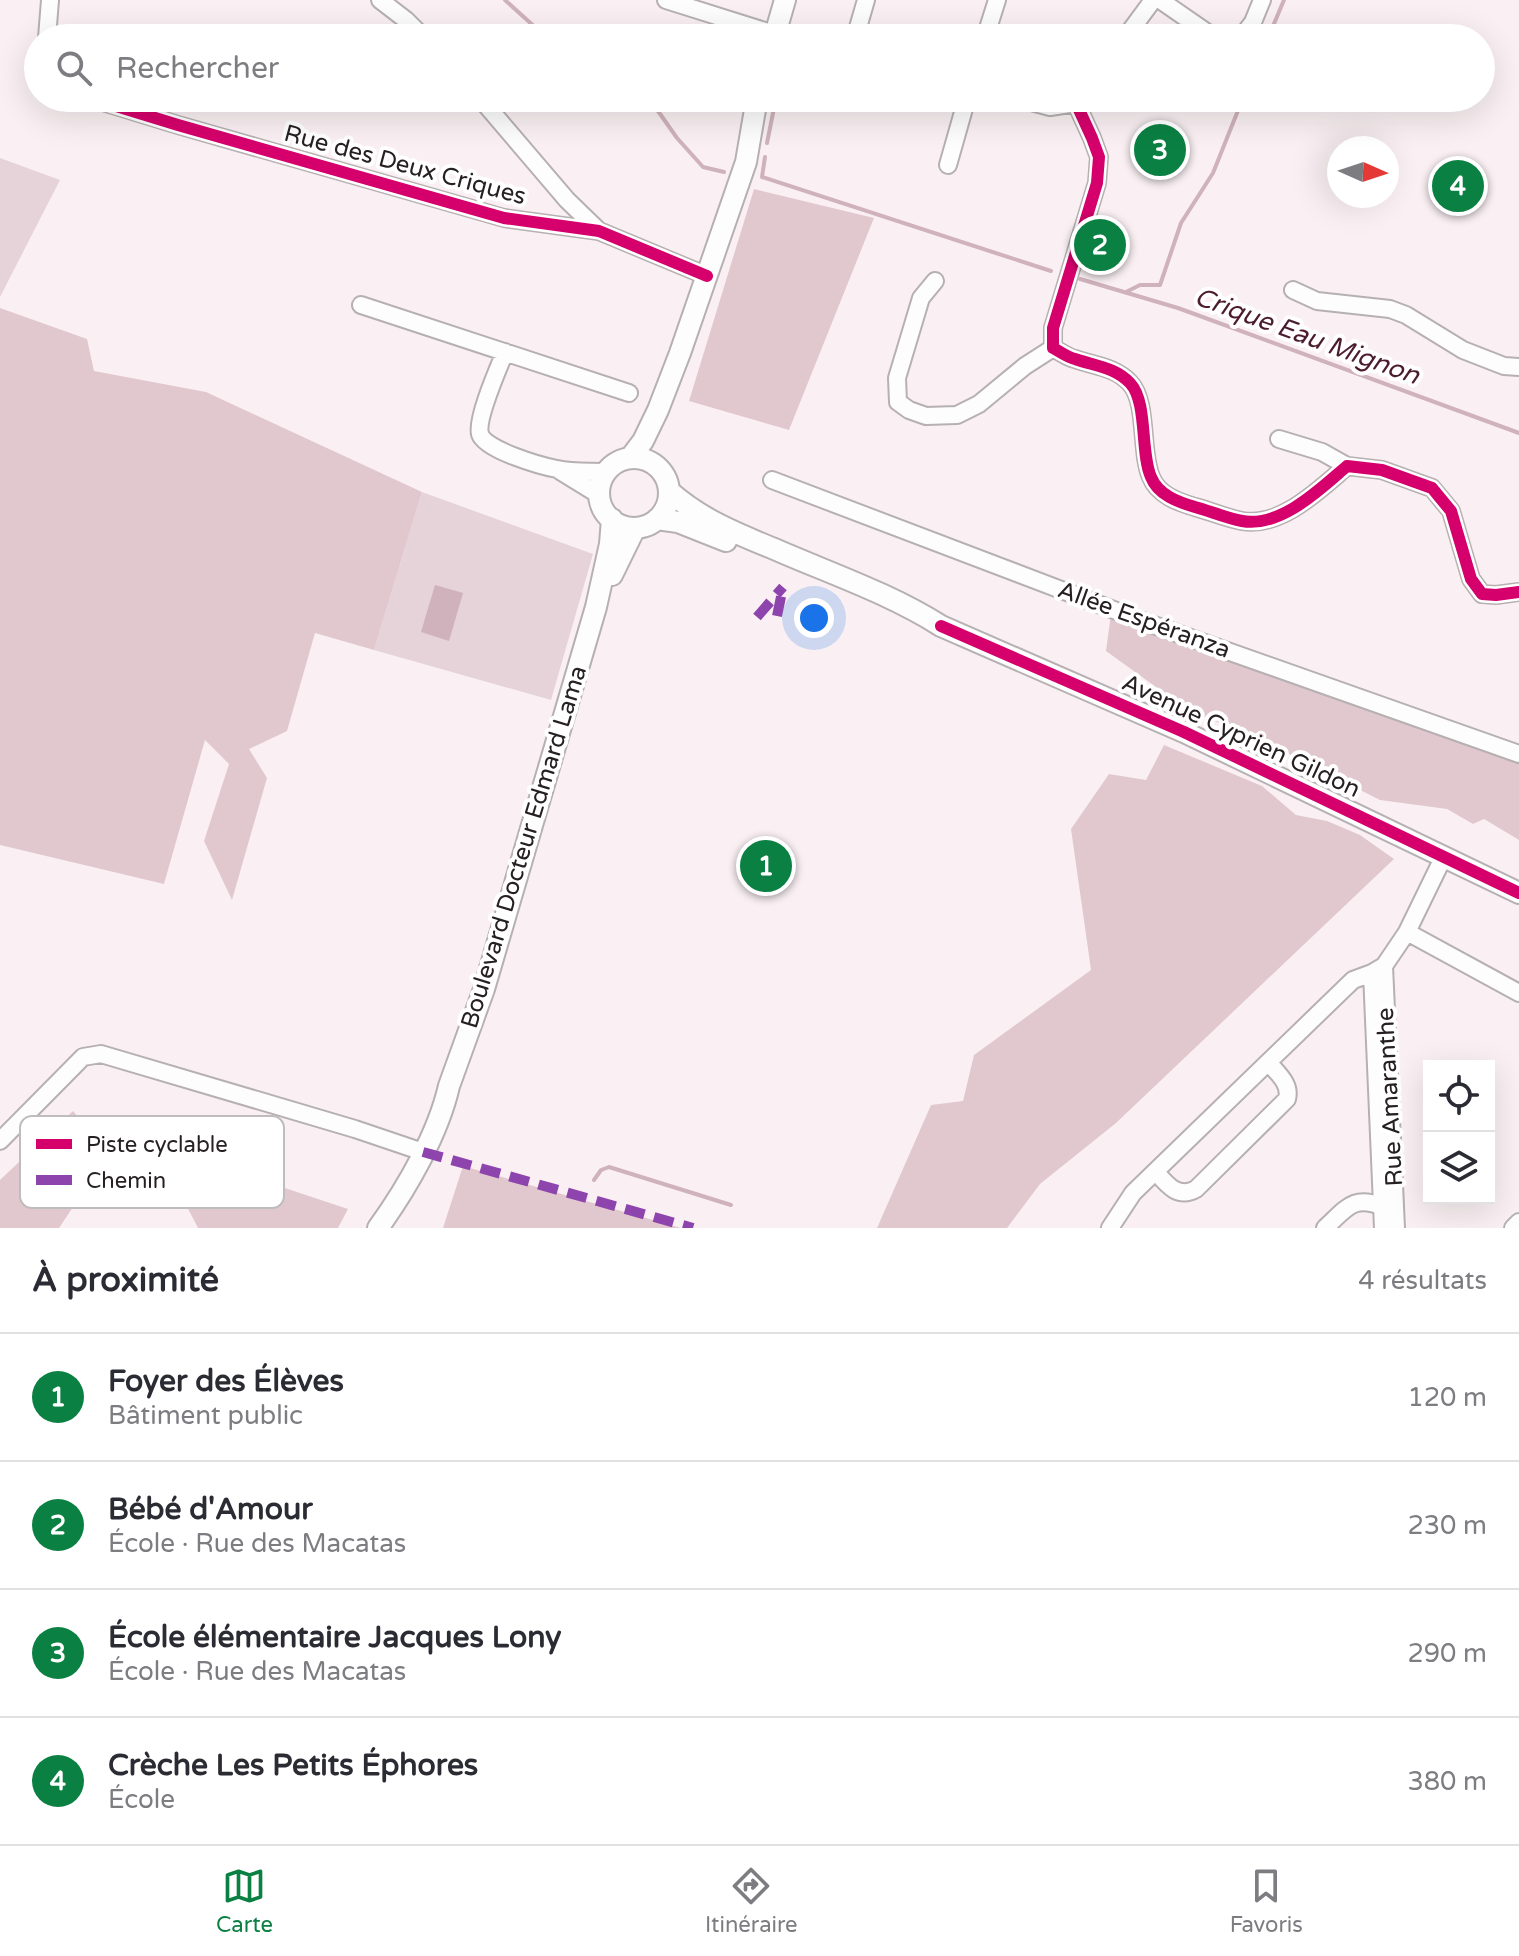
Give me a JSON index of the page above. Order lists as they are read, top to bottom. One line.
{"streets":{"street":["Rue des Deux Criques","Allée Espéranza","Avenue Cyprien Gildon","Boulevard Docteur Edmard Lama","Rue Amaranthe"]},"crossings":[["Avenue Cyprien Gildon","Boulevard Docteur Edmard Lama"]],"water":["Crique Eau Mignon"],"legend":["Piste cyclable","Chemin"],"north":"right","page":{"search":"Rechercher","pins":["3","4","2","1"],"heading":["À proximité","4 résultats"],"list":[{"mark":"1","name":"Foyer des Élèves","note":"Bâtiment public","value":"120 m"},{"mark":"2","name":"Bébé d'Amour","note":"École · Rue des Macatas","value":"230 m"},{"mark":"3","name":"École élémentaire Jacques Lony","note":"École · Rue des Macatas","value":"290 m"},{"mark":"4","name":"Crèche Les Petits Éphores","note":"École","value":"380 m"}],"nav":["Carte","Itinéraire","Favoris"]}}
